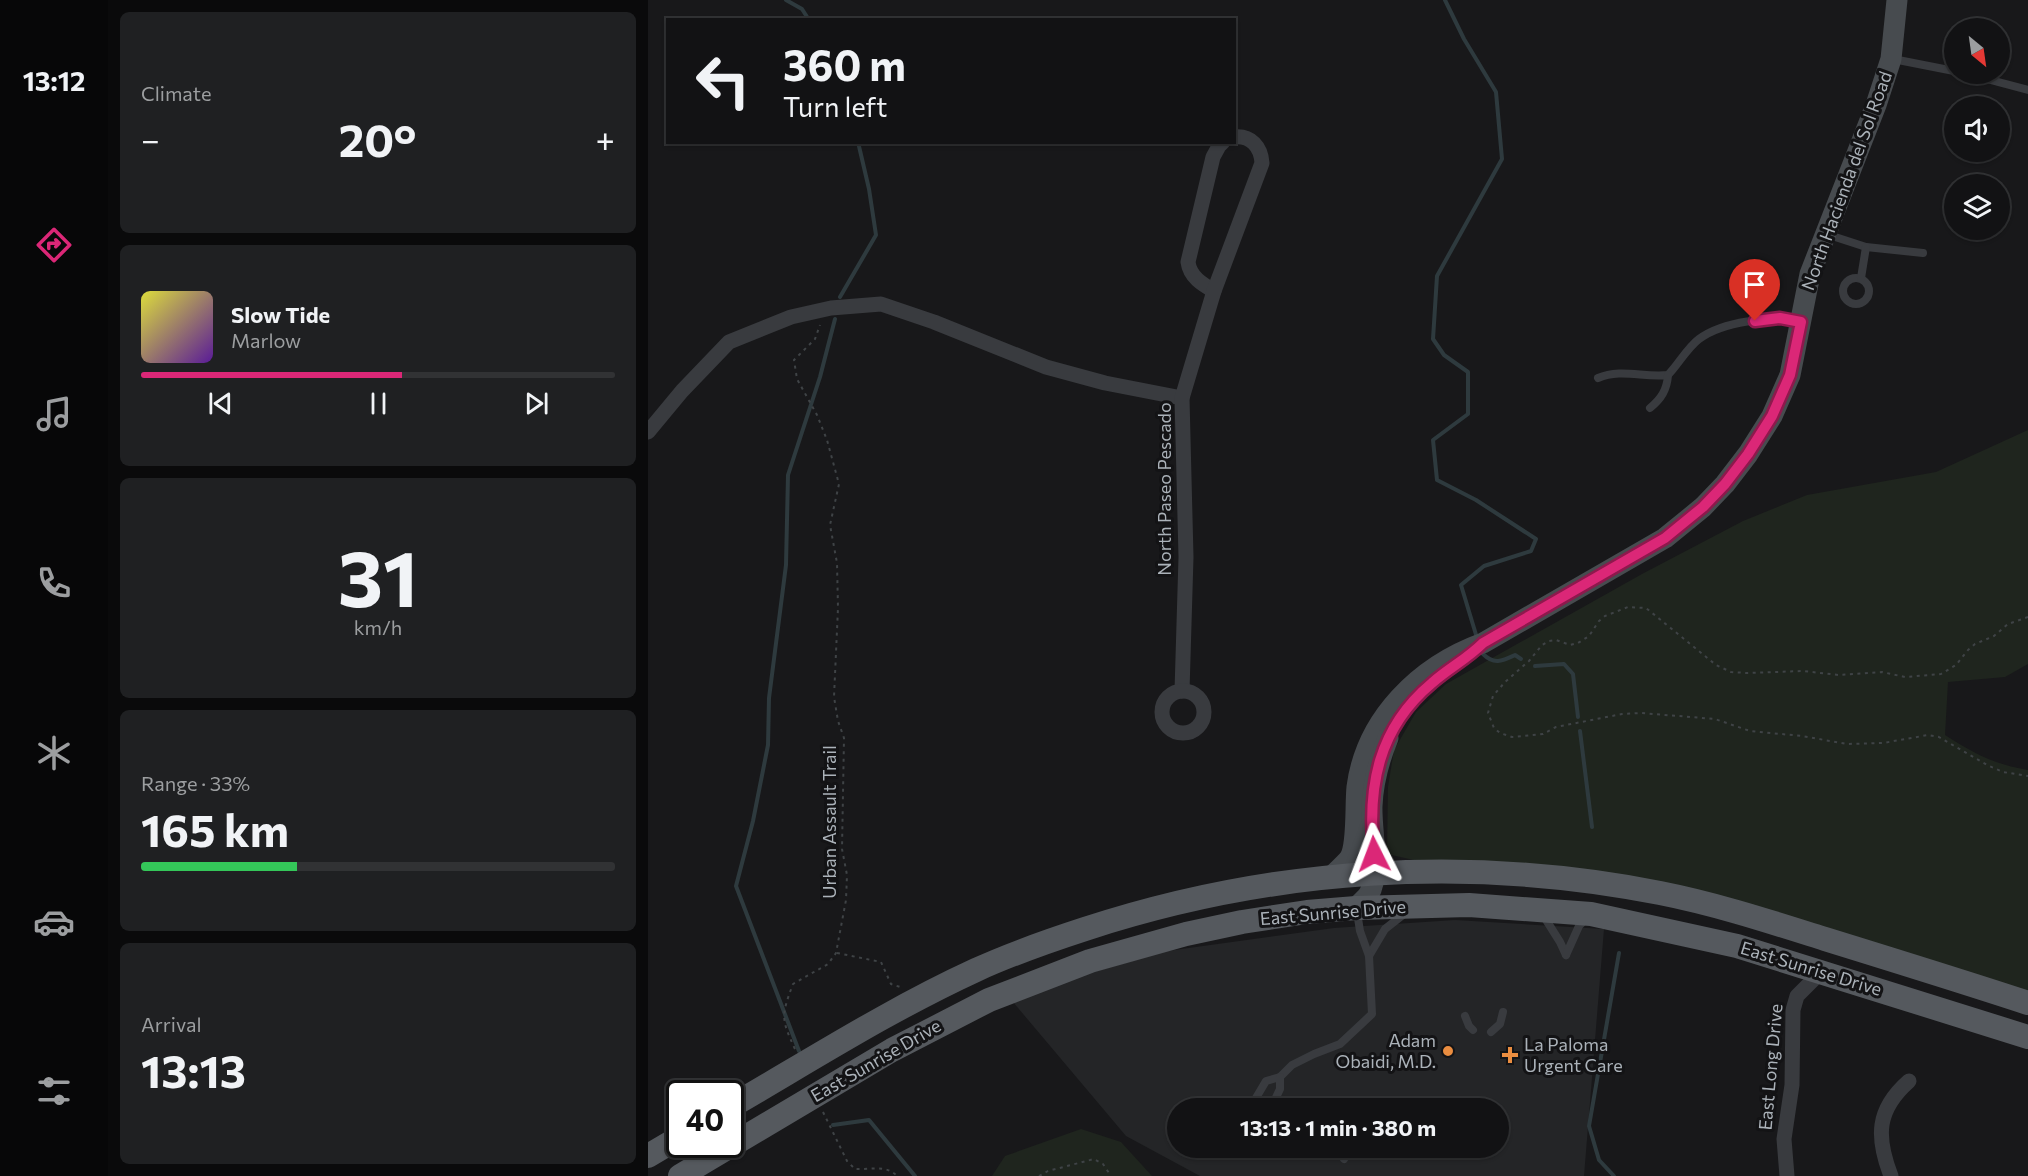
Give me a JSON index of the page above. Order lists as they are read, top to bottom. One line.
{"streets":{"main road":["East Sunrise Drive"],"street":["North Hacienda del Sol Road","North Paseo Pescado","East Long Drive"],"path":["Urban Assault Trail"]},"crossings":[["North Hacienda del Sol Road","East Sunrise Drive"],["East Sunrise Drive","East Long Drive"]],"places":{"other":["Adam Obaidi, M.D."],"health":["La Paloma Urgent Care"]},"north":"bottom right","page":{"tabs":"13:12","tile":["Climate",["31","km/h"],["Range · 33%","165 km"],["Arrival","13:13"]],"turn":["360 m","Turn left"],"heat":["−","20°","+"],"song":["Slow Tide","Marlow"],"limit":"40","trip":"13:13 · 1 min · 380 m"}}
